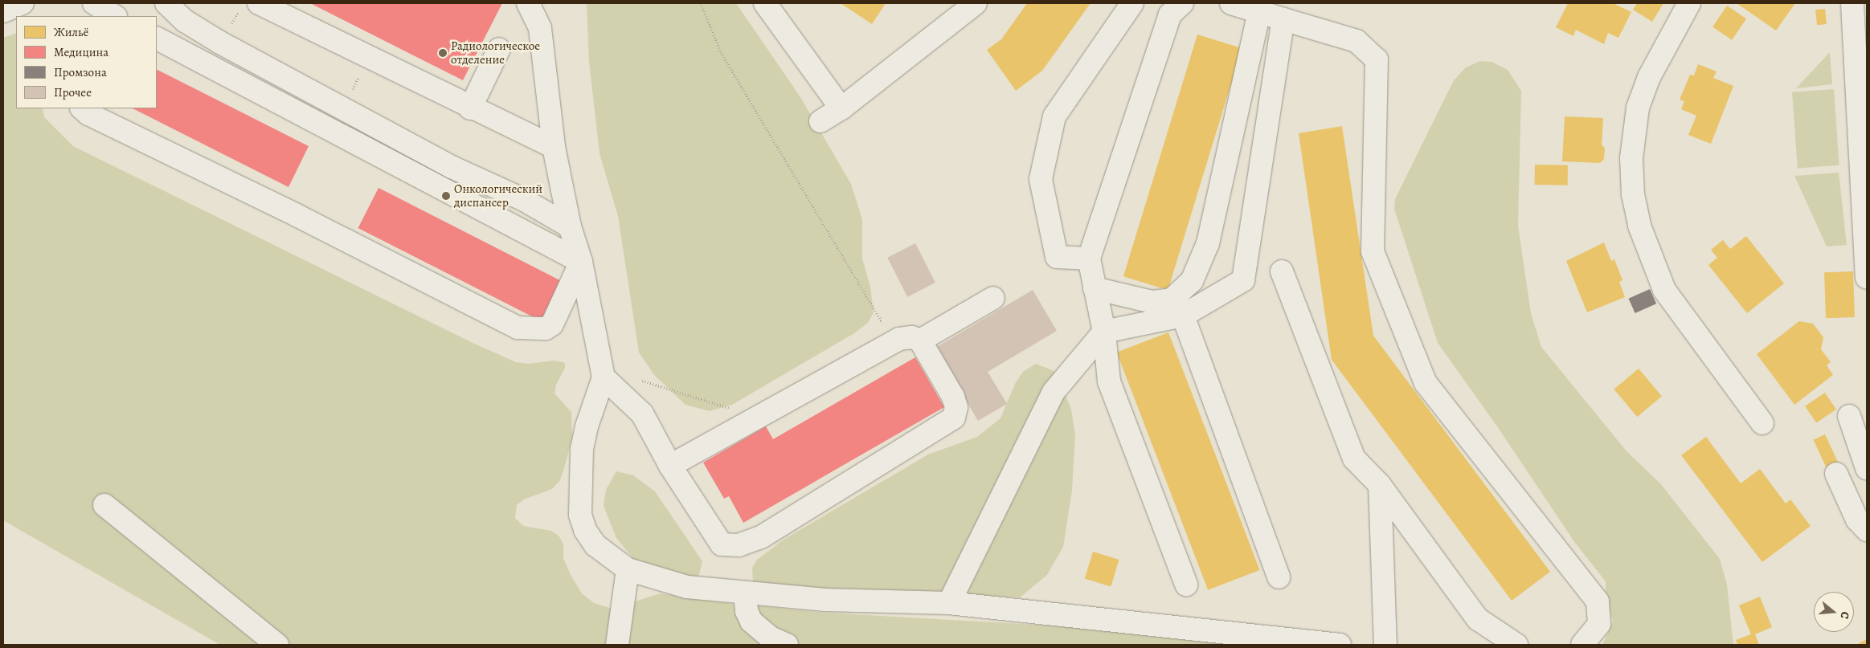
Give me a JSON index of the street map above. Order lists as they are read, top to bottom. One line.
{"places":["Радиологическое отделение","Онкологический диспансер"],"legend":["Жильё","Медицина","Промзона","Прочее"],"north":"right"}
